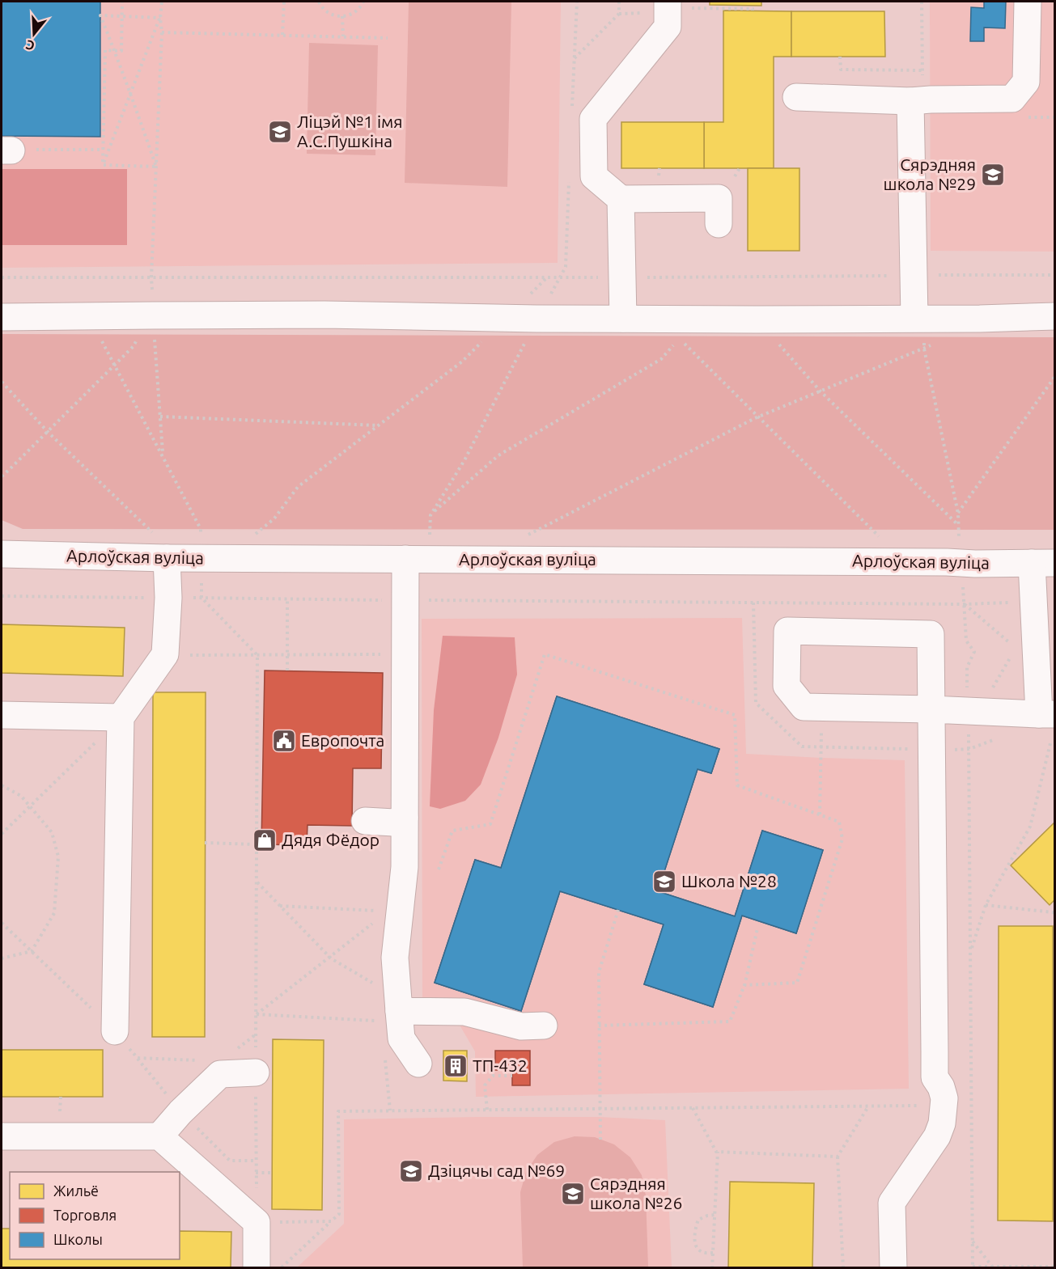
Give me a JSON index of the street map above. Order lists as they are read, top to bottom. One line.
{"streets":{"street":["Арлоўская вуліца"]},"places":{"school or university":["Ліцэй №1 імя А.С.Пушкіна","Сярэдняя школа №29","Школа №28","Дзіцячы сад №69","Сярэдняя школа №26"],"public building":["Европочта"],"shop":["Дядя Фёдор"],"building":["ТП-432"]},"legend":["Жильё","Торговля","Школы"],"north":"bottom"}
